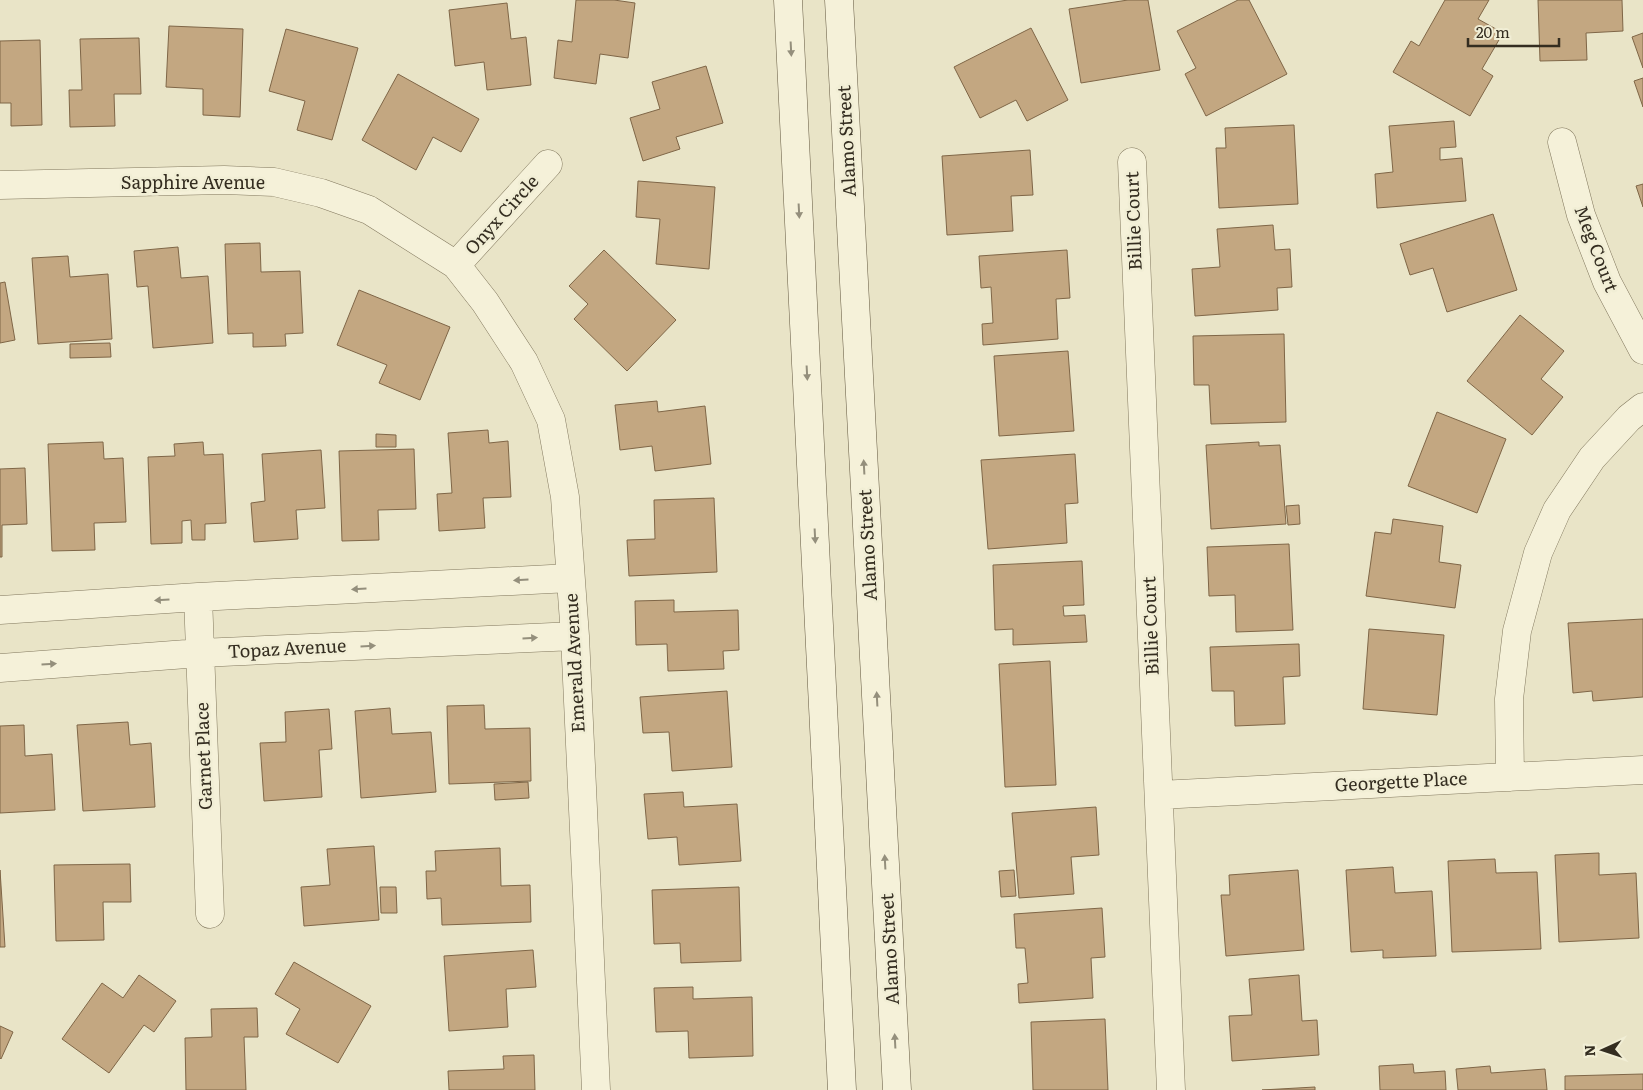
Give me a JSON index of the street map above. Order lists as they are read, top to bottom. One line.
{"streets":{"street":["Alamo Street","Sapphire Avenue","Onyx Circle","Billie Court","Meg Court","Topaz Avenue","Emerald Avenue","Garnet Place","Georgette Place"]},"crossings":[["Sapphire Avenue","Onyx Circle"],["Sapphire Avenue","Emerald Avenue"],["Onyx Circle","Emerald Avenue"],["Billie Court","Georgette Place"],["Topaz Avenue","Emerald Avenue"],["Topaz Avenue","Garnet Place"]],"scale_bar":"20 m","north":"left"}
